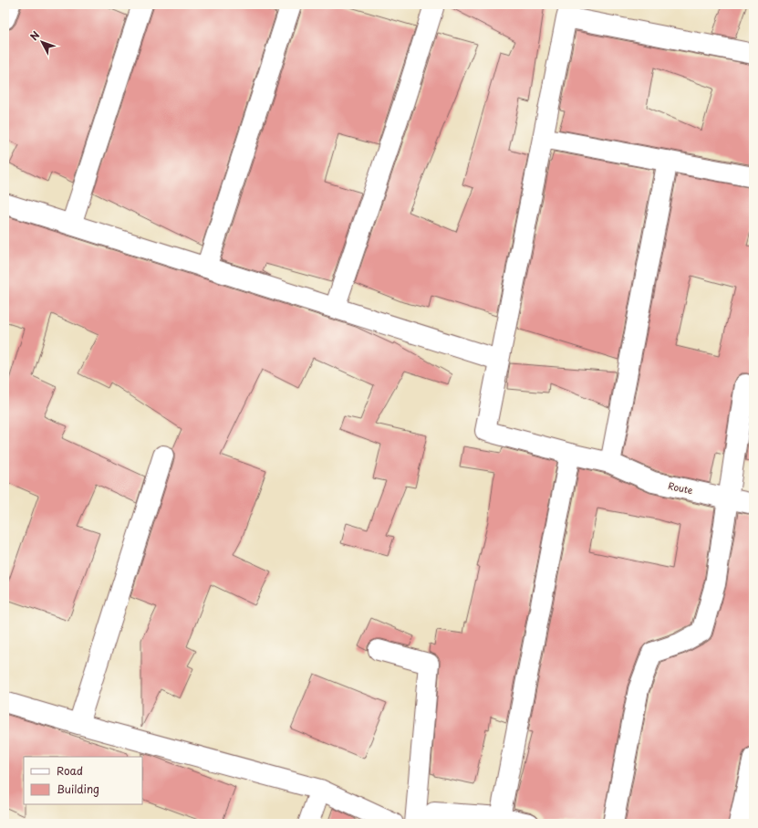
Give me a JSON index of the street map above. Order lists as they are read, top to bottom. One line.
{"streets":{"street":["Route"]},"legend":["Road","Building"],"north":"top left"}
